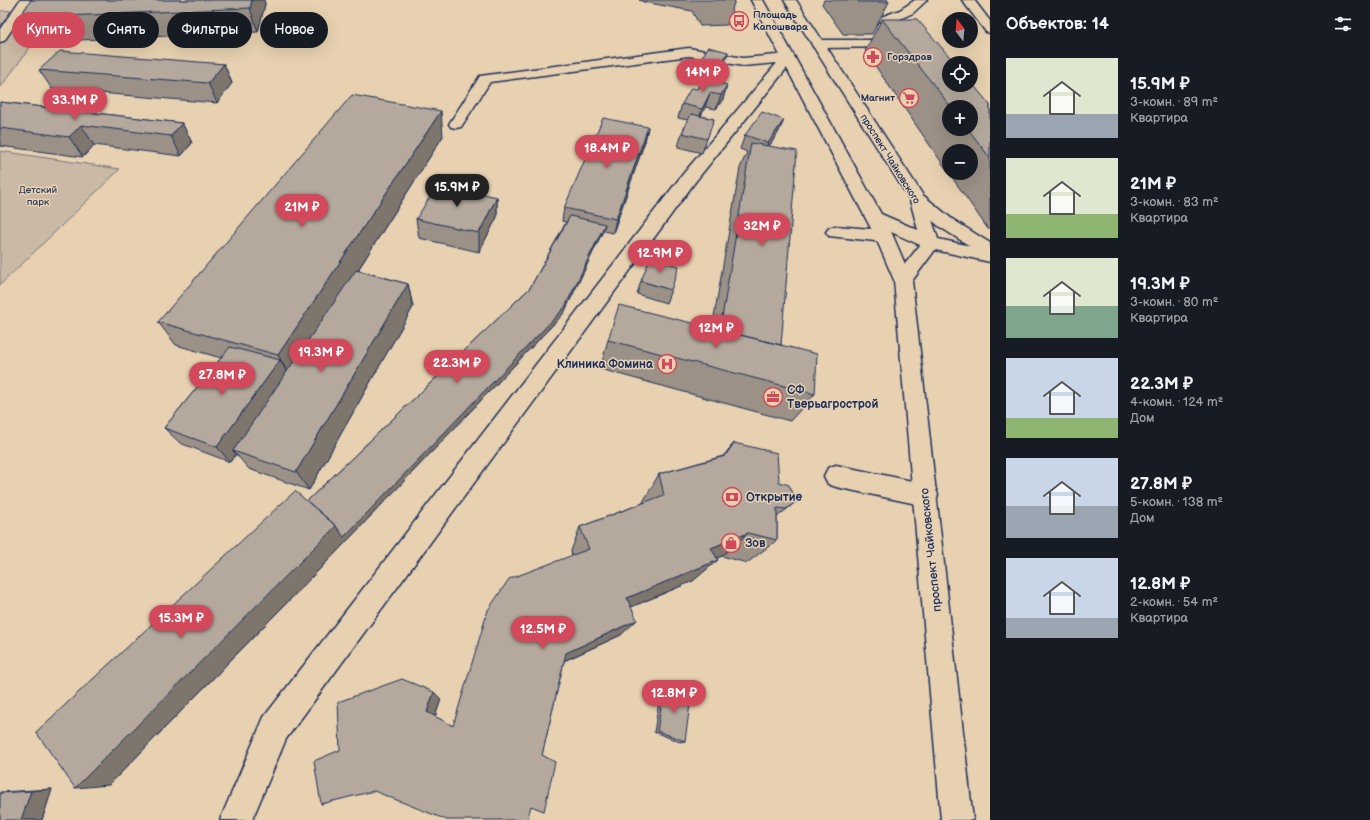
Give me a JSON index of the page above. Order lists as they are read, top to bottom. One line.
{"streets":{"main road":["проспект Чайковского"]},"parks":["Детский парк"],"places":{"bus stop":["Площадь Капошвара"],"pharmacy":["Горздрав"],"supermarket":["Магнит"],"hospital":["Клиника Фомина"],"office":["СФ Тверьагрострой"],"bank":["Открытие"],"shop":["Зов"]},"north":"top","page":{"heading":"Объектов: 14","map_buttons":["+","−"],"chip":["Купить","Снять","Фильтры","Новое"],"list":[{"name":"15.9M ₽","note":"3-комн. · 89 m² · Квартира"},{"name":"21M ₽","note":"3-комн. · 83 m² · Квартира"},{"name":"19.3M ₽","note":"3-комн. · 80 m² · Квартира"},{"name":"22.3M ₽","note":"4-комн. · 124 m² · Дом"},{"name":"27.8M ₽","note":"5-комн. · 138 m² · Дом"},{"name":"12.8M ₽","note":"2-комн. · 54 m² · Квартира"}],"price":["14M ₽","33.1M ₽","18.4M ₽","15.9M ₽","21M ₽","32M ₽","12.9M ₽","12M ₽","19.3M ₽","22.3M ₽","27.8M ₽","15.3M ₽","12.5M ₽","12.8M ₽"]}}
